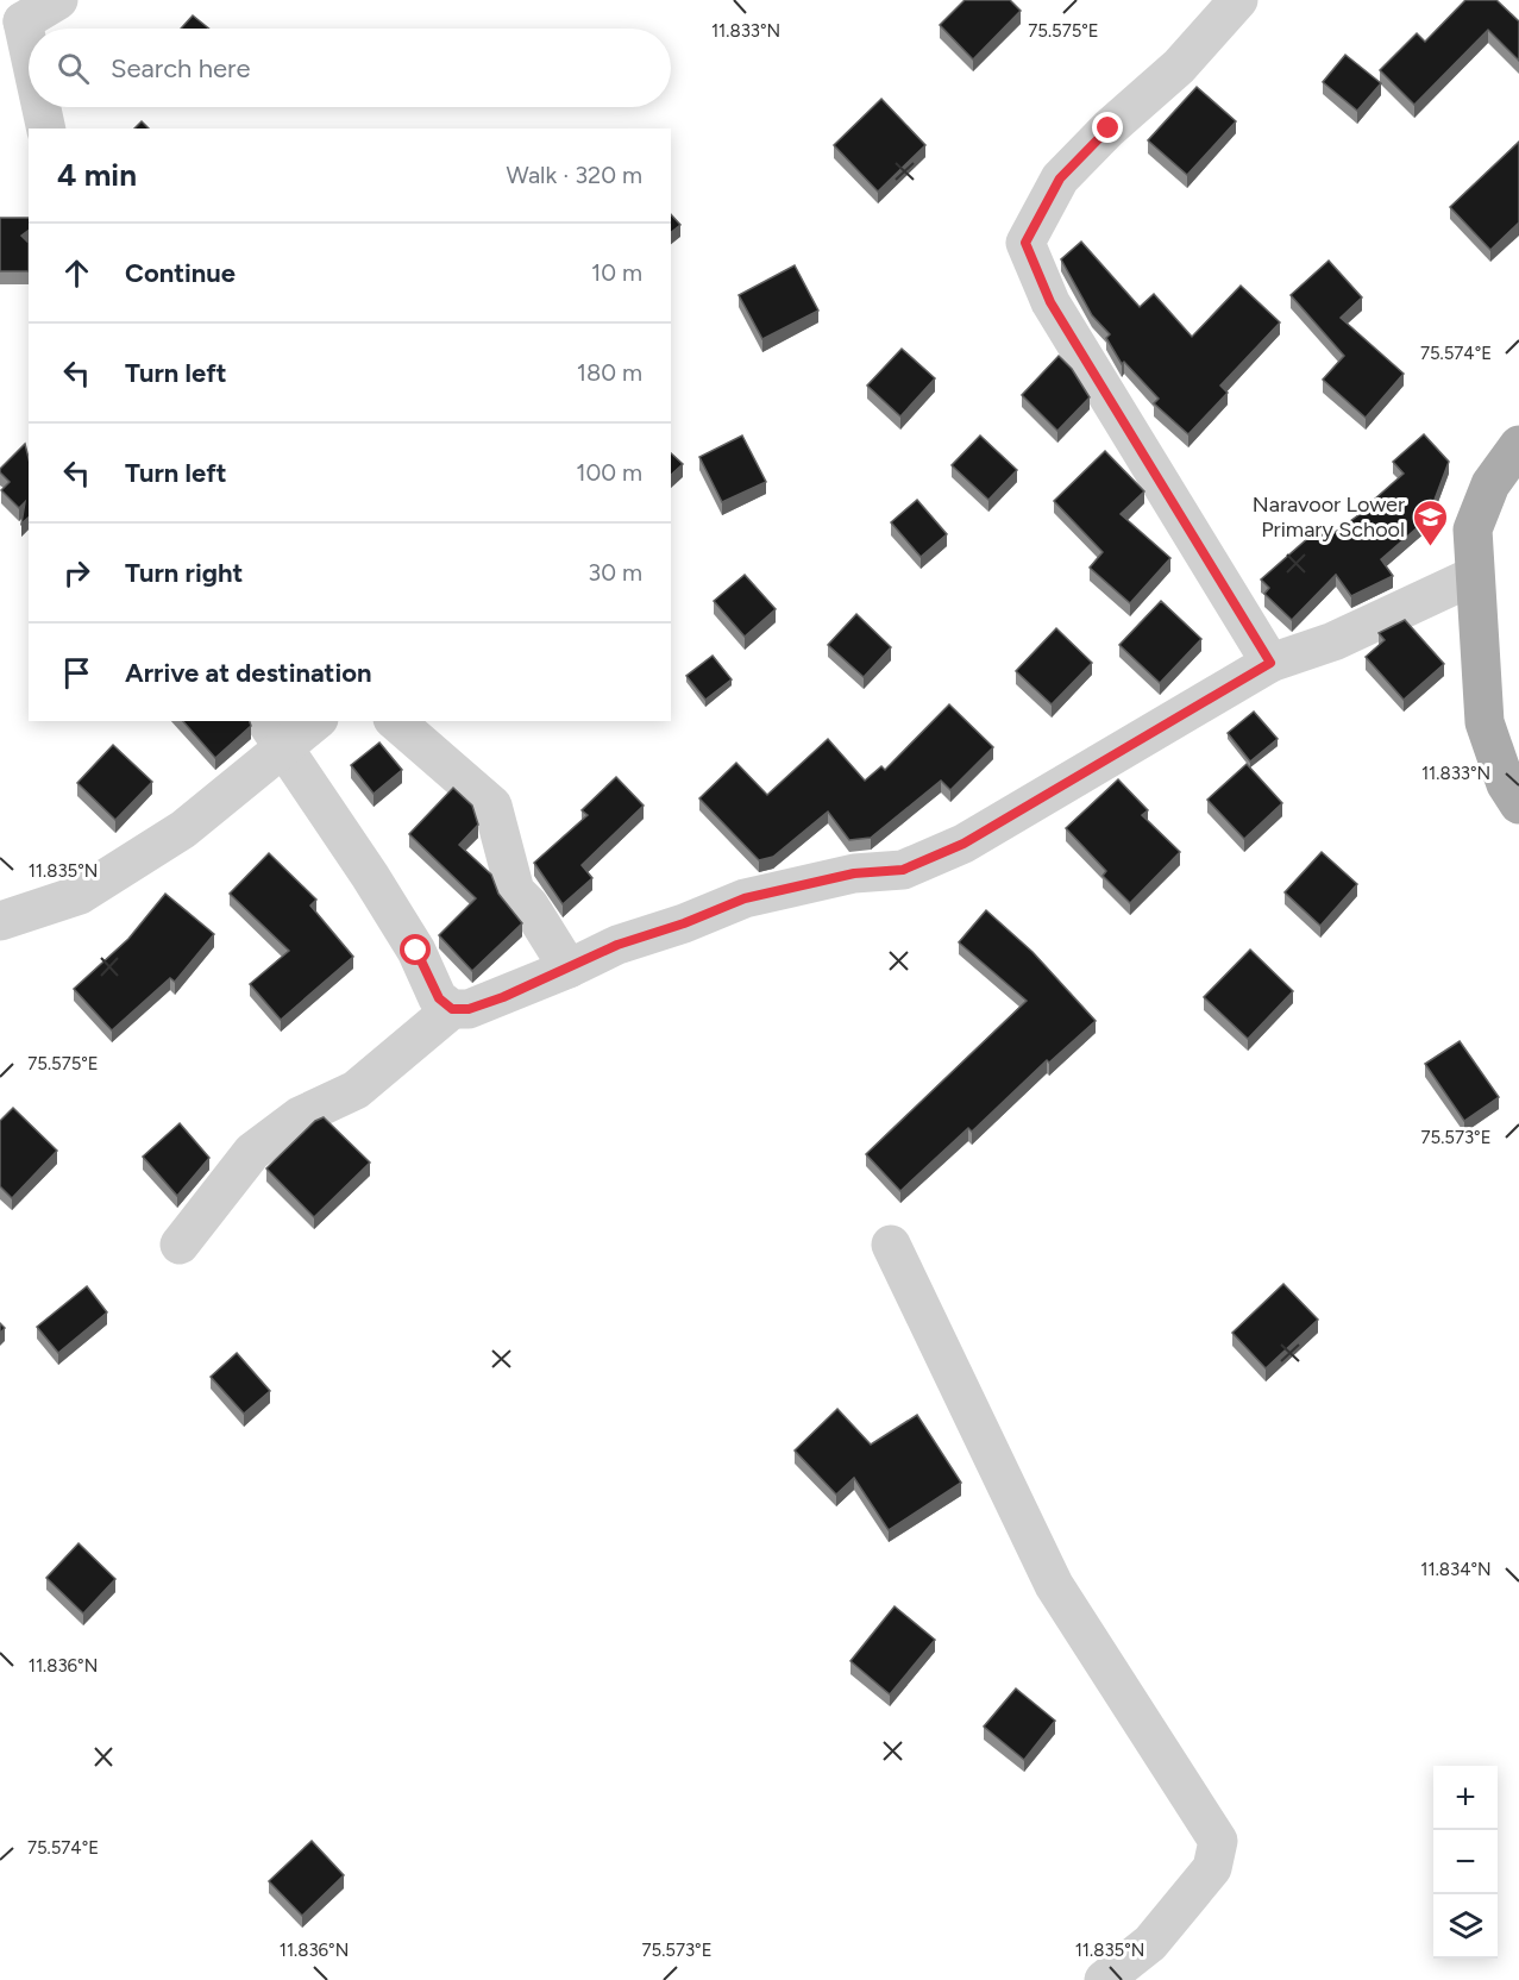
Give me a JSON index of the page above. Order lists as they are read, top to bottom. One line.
{"places":{"school or university":["Naravoor Lower Primary School"]},"page":{"search":"Search here","heading":["4 min","Walk · 320 m"],"list":[["Continue","10 m"],["Turn left","180 m"],["Turn left","100 m"],["Turn right","30 m"],"Arrive at destination"],"map_buttons":["+","−"]},"coordinates":["11.833°N","75.575°E","75.574°E","11.835°N","75.573°E","11.834°N","11.836°N"]}
